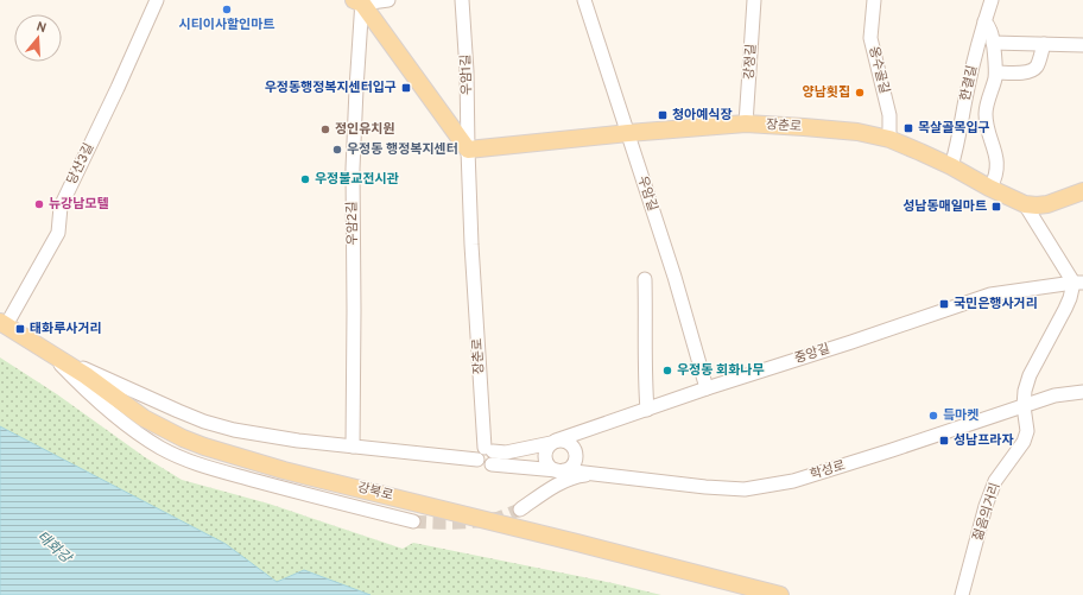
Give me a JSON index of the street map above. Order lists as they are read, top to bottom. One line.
{"streets":{"main road":["장춘로","강북로"],"street":["강정길","옹수골길","우암1길","한결길","당산3길","우암길","우암2길","중앙길","학성로","젊음의거리"]},"crossings":[["강정길","장춘로"],["옹수골길","장춘로"],["우암1길","장춘로"],["한결길","장춘로"],["장춘로","우암길"],["장춘로","중앙길"],["당산3길","강북로"],["우암길","중앙길"],["학성로","젊음의거리"]],"water":["태화강"],"places":{"other":["시티이사할인마트","양남횟집","정인유치원","우정동 행정복지센터","우정불교전시관","뉴강남모텔","우정동 회화나무","듴마켓"],"transit":["우정동행정복지센터입구","청아예식장","목살골목입구","성남동매일마트","국민은행사거리","태화루사거리","성남프라자"]},"north":"top"}
